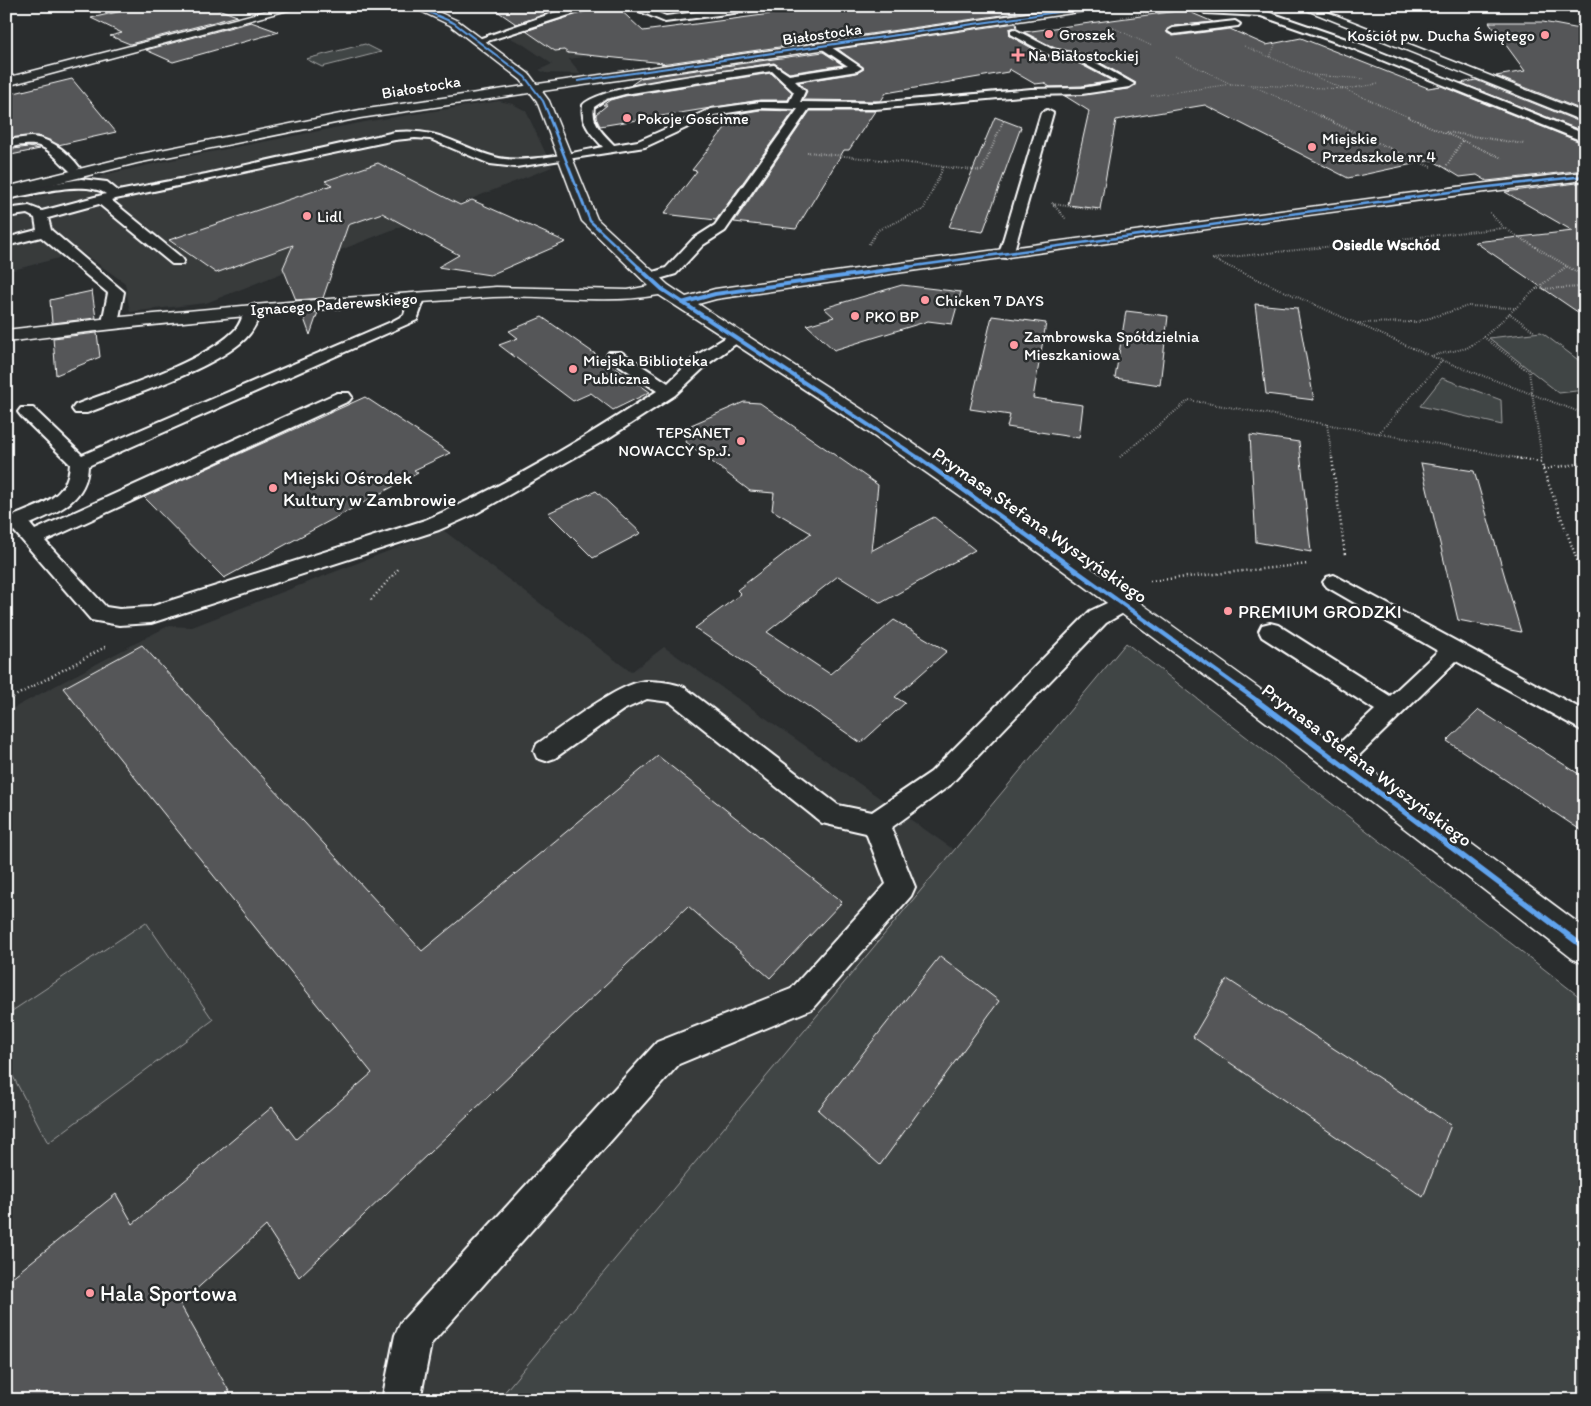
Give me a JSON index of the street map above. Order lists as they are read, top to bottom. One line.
{"streets":{"street":["Białostocka","Ignacego Paderewskiego","Prymasa Stefana Wyszyńskiego"]},"crossings":[["Białostocka","Prymasa Stefana Wyszyńskiego"],["Ignacego Paderewskiego","Prymasa Stefana Wyszyńskiego"]],"districts":["Osiedle Wschód"],"places":{"other":["Groszek","Kościół pw. Ducha Świętego","Pokoje Gościnne","Miejskie Przedszkole nr 4","Lidl","Chicken 7 DAYS","PKO BP","Zambrowska Spółdzielnia Mieszkaniowa","Miejska Biblioteka Publiczna","TEPSANET NOWACCY Sp.J.","Miejski Ośrodek Kultury w Zambrowie","PREMIUM GRODZKI","Hala Sportowa"],"health":["Na Białostockiej"]}}
